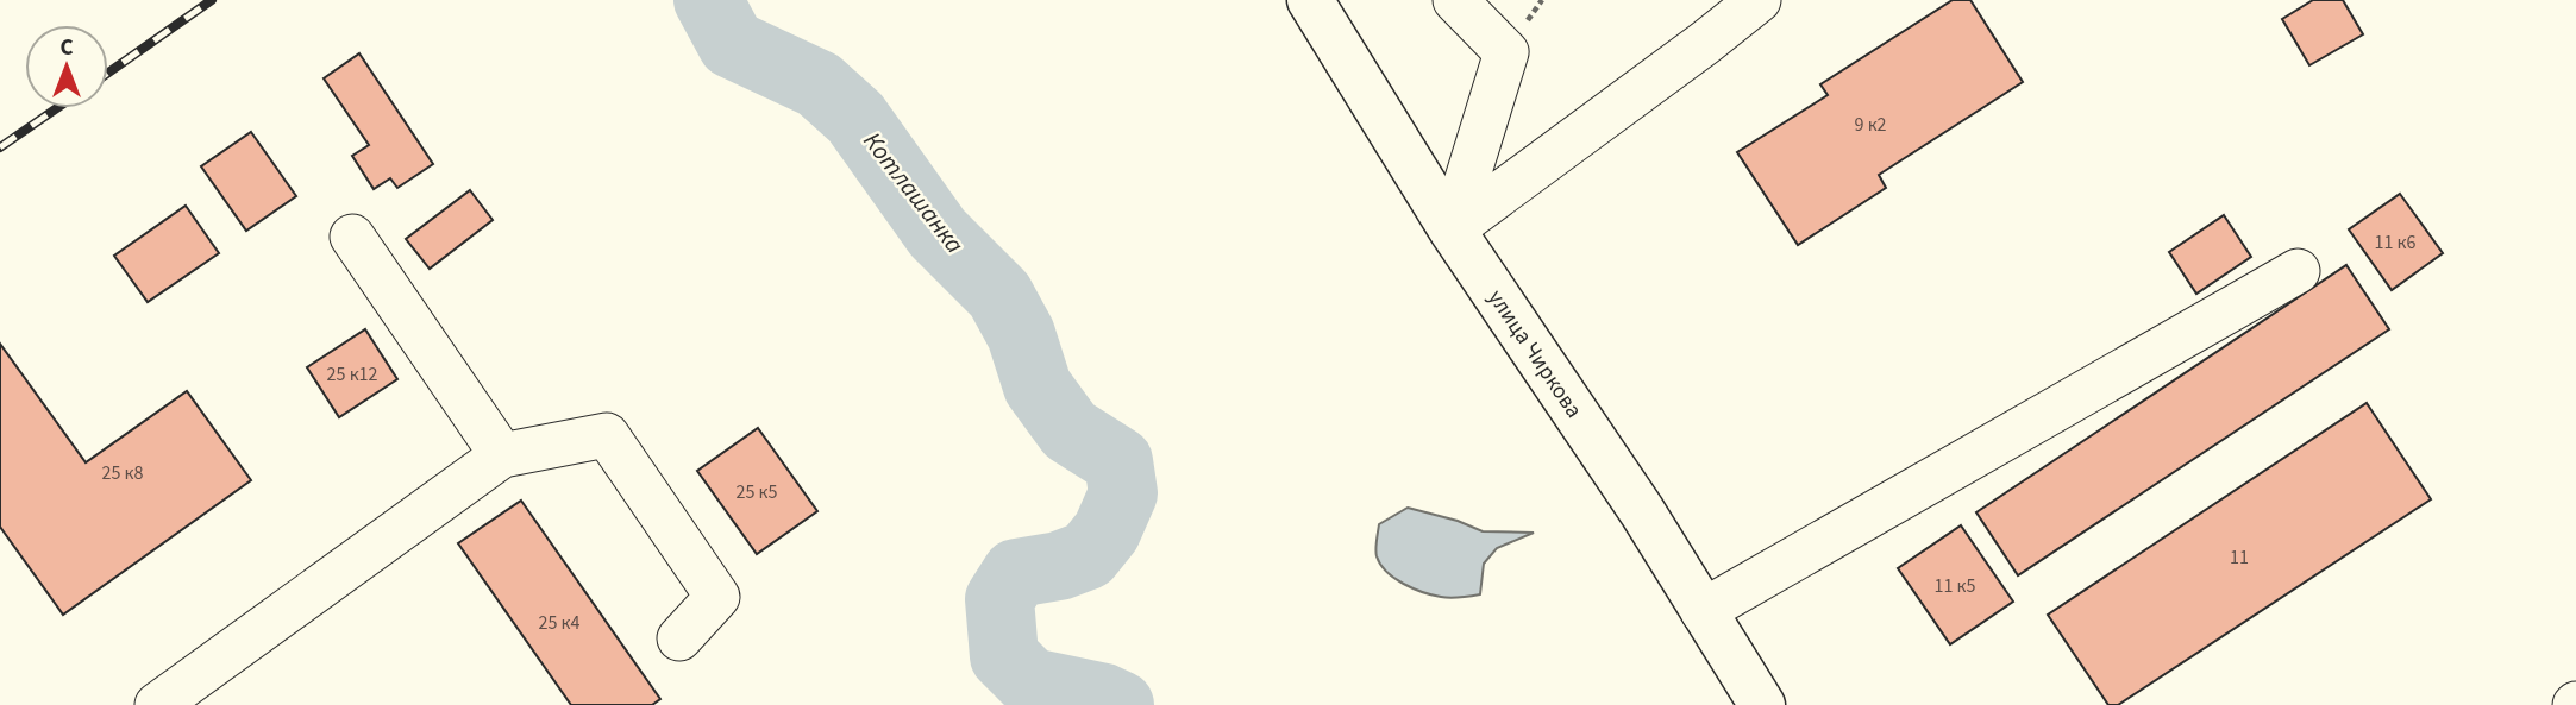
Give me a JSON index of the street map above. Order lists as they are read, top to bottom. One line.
{"streets":{"main road":["улица Чиркова"]},"water":["Котлашанка"],"house_numbers":["9 к2","11 к6","25 к12","25 к8","25 к5","11","11 к5","25 к4"],"north":"top"}
